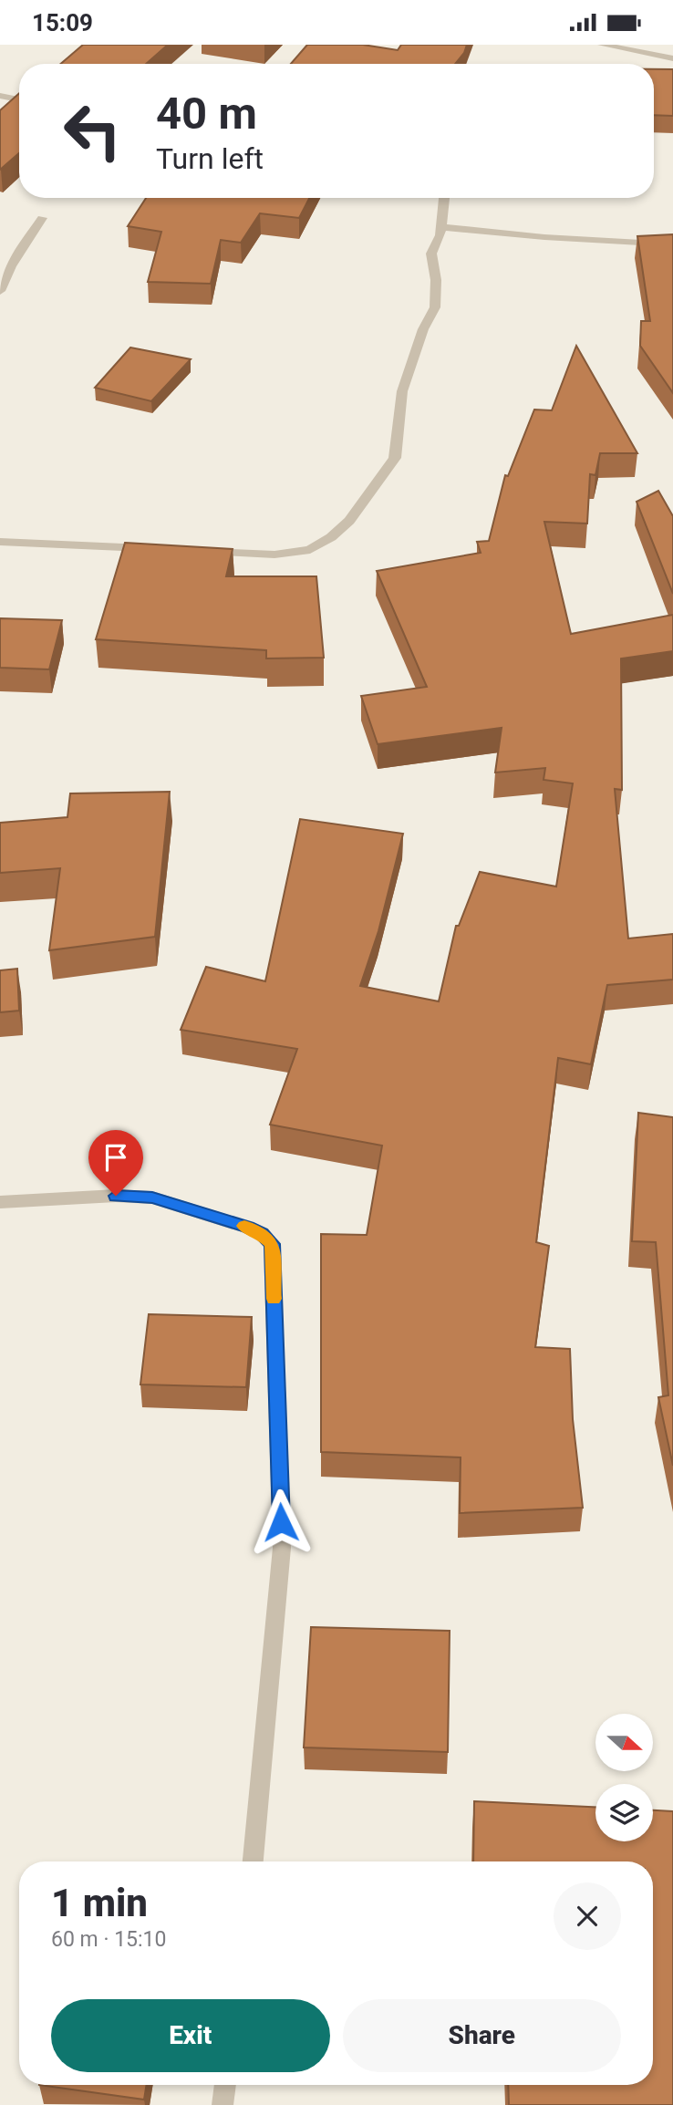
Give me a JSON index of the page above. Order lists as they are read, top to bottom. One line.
{"north":"right","page":{"status":"15:09","turn":["40 m","Turn left"],"heading":["1 min","60 m · 15:10"],"buttons":["Exit","Share"]}}
